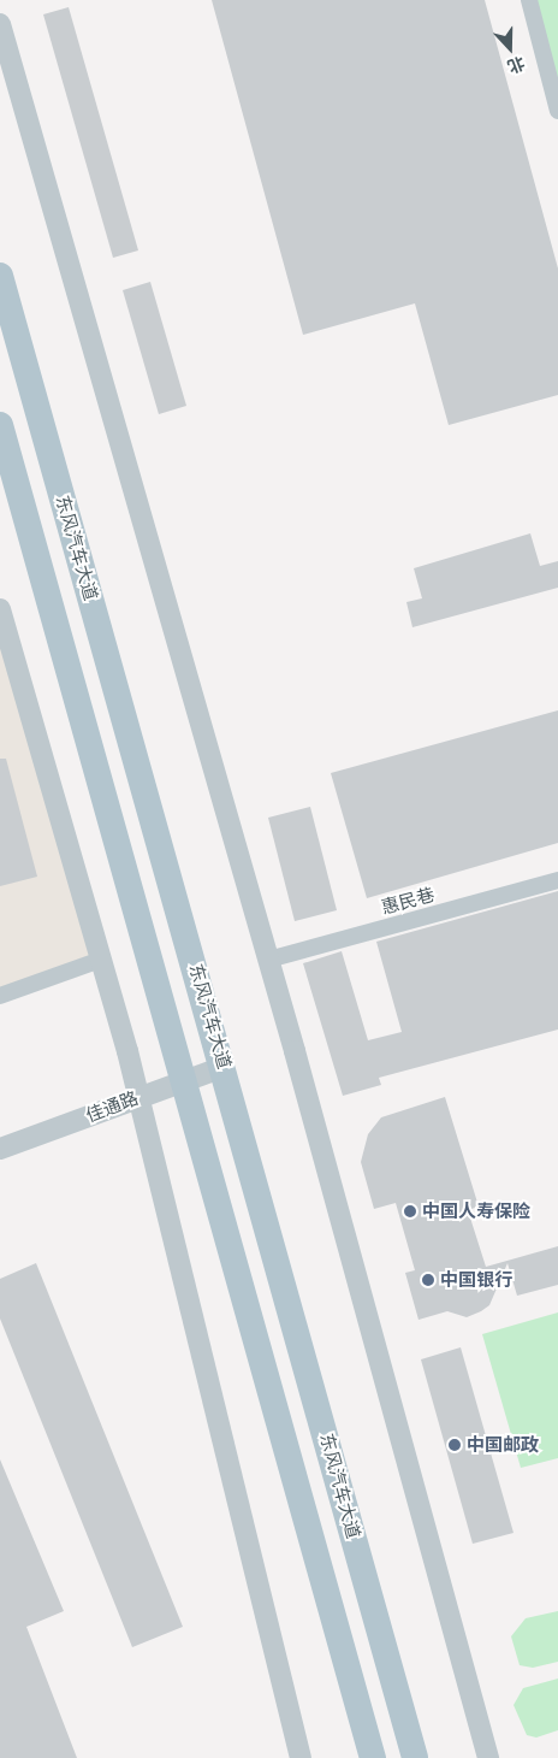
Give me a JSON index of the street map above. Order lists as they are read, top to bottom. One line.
{"streets":{"main road":["东风汽车大道"],"street":["惠民巷","佳通路"]},"crossings":[["东风汽车大道","佳通路"]],"places":["中国人寿保险","中国银行","中国邮政"],"north":"bottom"}
